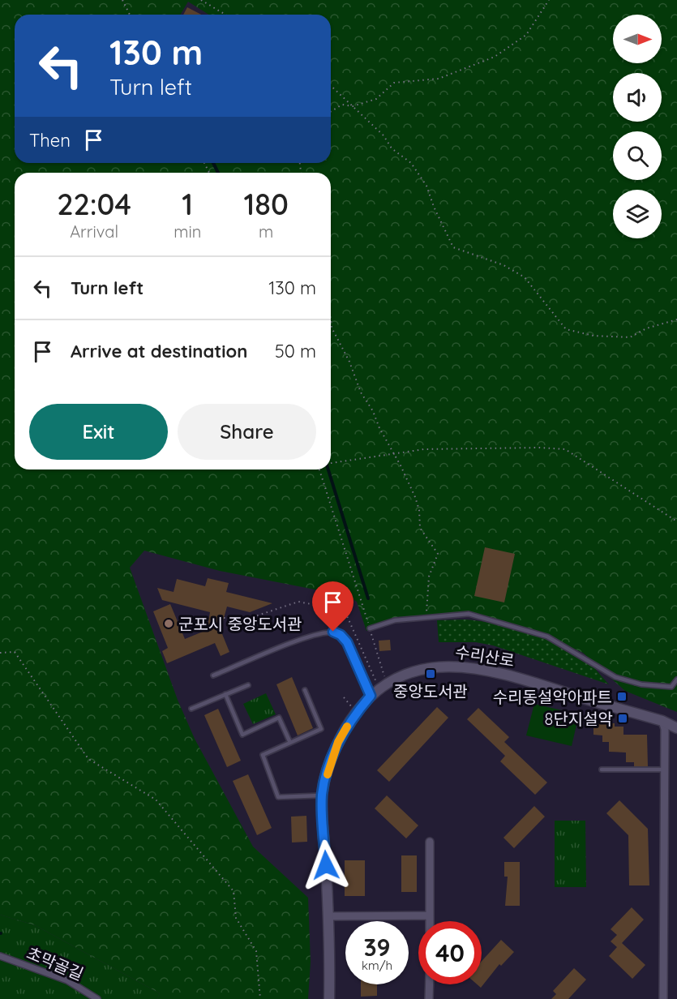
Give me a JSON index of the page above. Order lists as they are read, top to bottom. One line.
{"streets":{"street":["수리산로","초막골길"]},"places":{"other":["군포시 중앙도서관"],"transit":["중앙도서관","수리동설악아파트","8단지설악"]},"north":"right","page":{"turn":["130 m","Turn left"],"then":"Then","eta":["22:04","Arrival","1","min","180","m"],"list":[{"name":"Turn left","value":"130 m"},{"name":"Arrive at destination","value":"50 m"}],"buttons":["Exit","Share"],"speed":"39 km/h","limit":"40"}}
